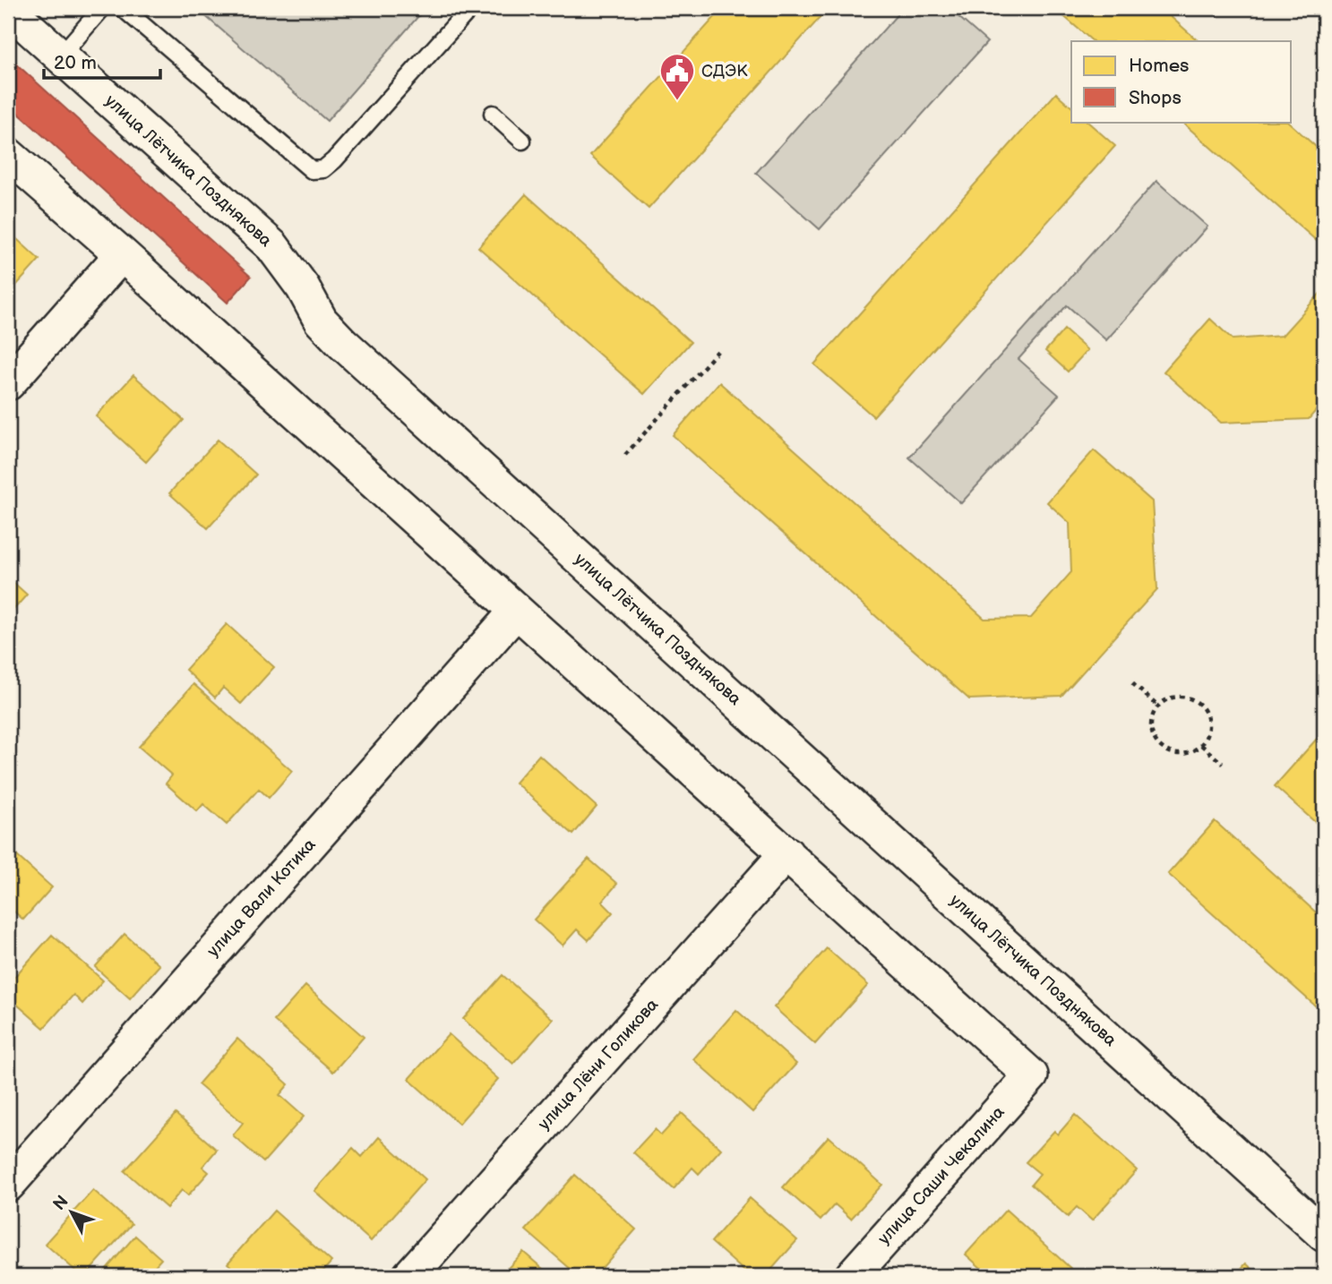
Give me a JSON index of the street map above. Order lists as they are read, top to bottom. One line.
{"streets":{"street":["улица Лётчика Позднякова","улица Вали Котика","улица Лёни Голикова","улица Саши Чекалина"]},"crossings":[["улица Лёни Голикова","улица Саши Чекалина"]],"places":{"public building":["СДЭК"]},"legend":["Homes","Shops"],"scale_bar":"20 m","north":"top left"}
